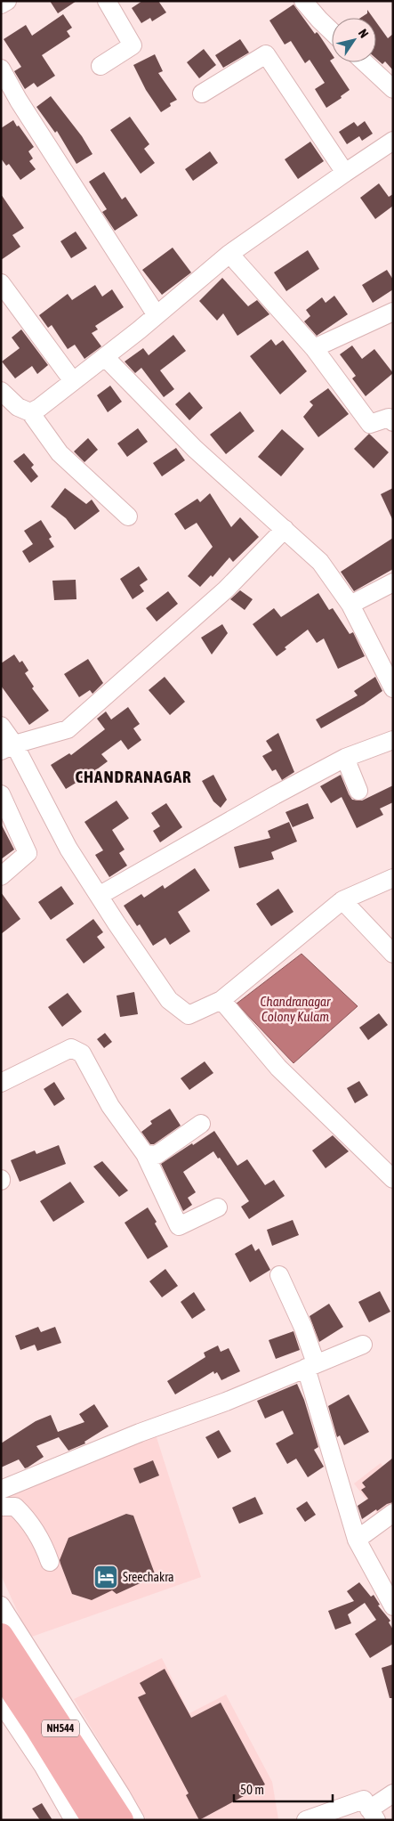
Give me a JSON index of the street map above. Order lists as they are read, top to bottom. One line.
{"streets":{"highway":["NH544"]},"districts":["CHANDRANAGAR"],"water":["Chandranagar Colony Kulam"],"places":{"hotel":["Sreechakra"]},"scale_bar":"50 m","north":"top right"}
